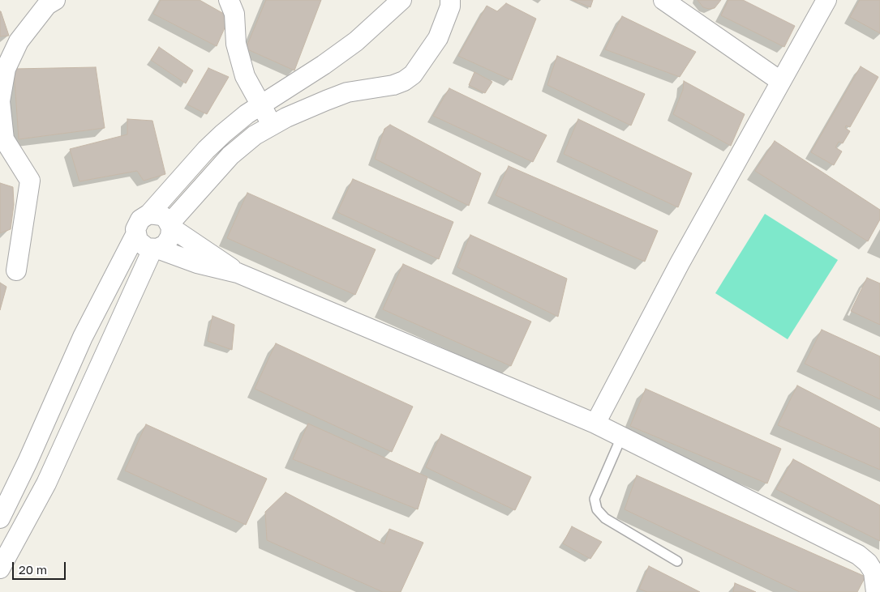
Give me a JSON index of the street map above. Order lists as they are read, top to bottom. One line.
{"scale_bar":"20 m"}
